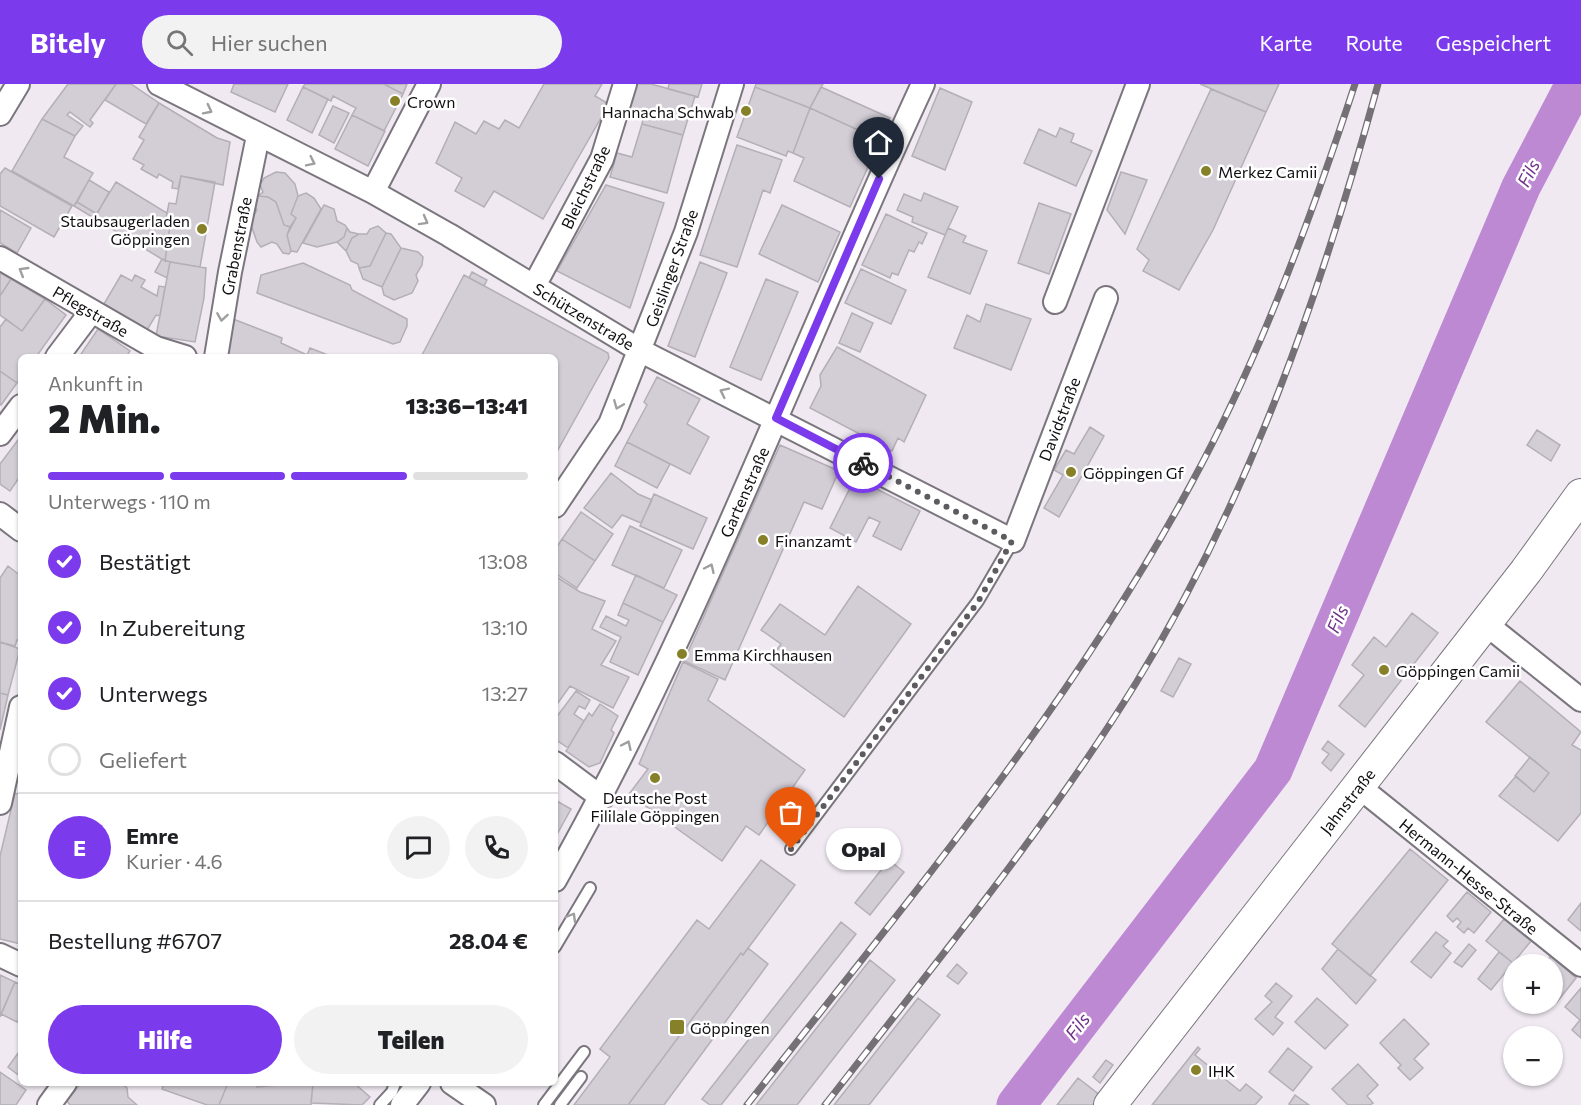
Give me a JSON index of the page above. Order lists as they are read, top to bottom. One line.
{"streets":{"main road":["Jahnstraße"],"street":["Bleichstraße","Grabenstraße","Geislinger Straße","Pflegstraße","Schützenstraße","Davidstraße","Gartenstraße","Hermann-Hesse-Straße"]},"crossings":[["Bleichstraße","Schützenstraße"],["Grabenstraße","Schützenstraße"],["Geislinger Straße","Schützenstraße"],["Schützenstraße","Davidstraße"],["Schützenstraße","Gartenstraße"],["Jahnstraße","Hermann-Hesse-Straße"]],"one_way":["Grabenstraße","Geislinger Straße","Pflegstraße","Gartenstraße"],"water":["Fils"],"places":{"other":["Crown","Hannacha Schwab","Merkez Camii","Staubsaugerladen Göppingen","Göppingen Gf","Finanzamt","Emma Kirchhausen","Göppingen Camii","Deutsche Post Fililale Göppingen","Opal","IHK"],"transit":["Göppingen"]},"page":{"header":"Bitely","search":"Hier suchen","nav":["Karte","Route","Gespeichert"],"heading":["2 Min.","Ankunft in","13:36–13:41"],"panel":["Emre","Kurier · 4.6","Bestellung #6707","28.04 €"],"bar":"Unterwegs · 110 m","list":[["Bestätigt","13:08"],["In Zubereitung","13:10"],["Unterwegs","13:27"],"Geliefert"],"round":"E","bubble":"Opal","map_buttons":["+","−"],"buttons":["Hilfe","Teilen"]}}
